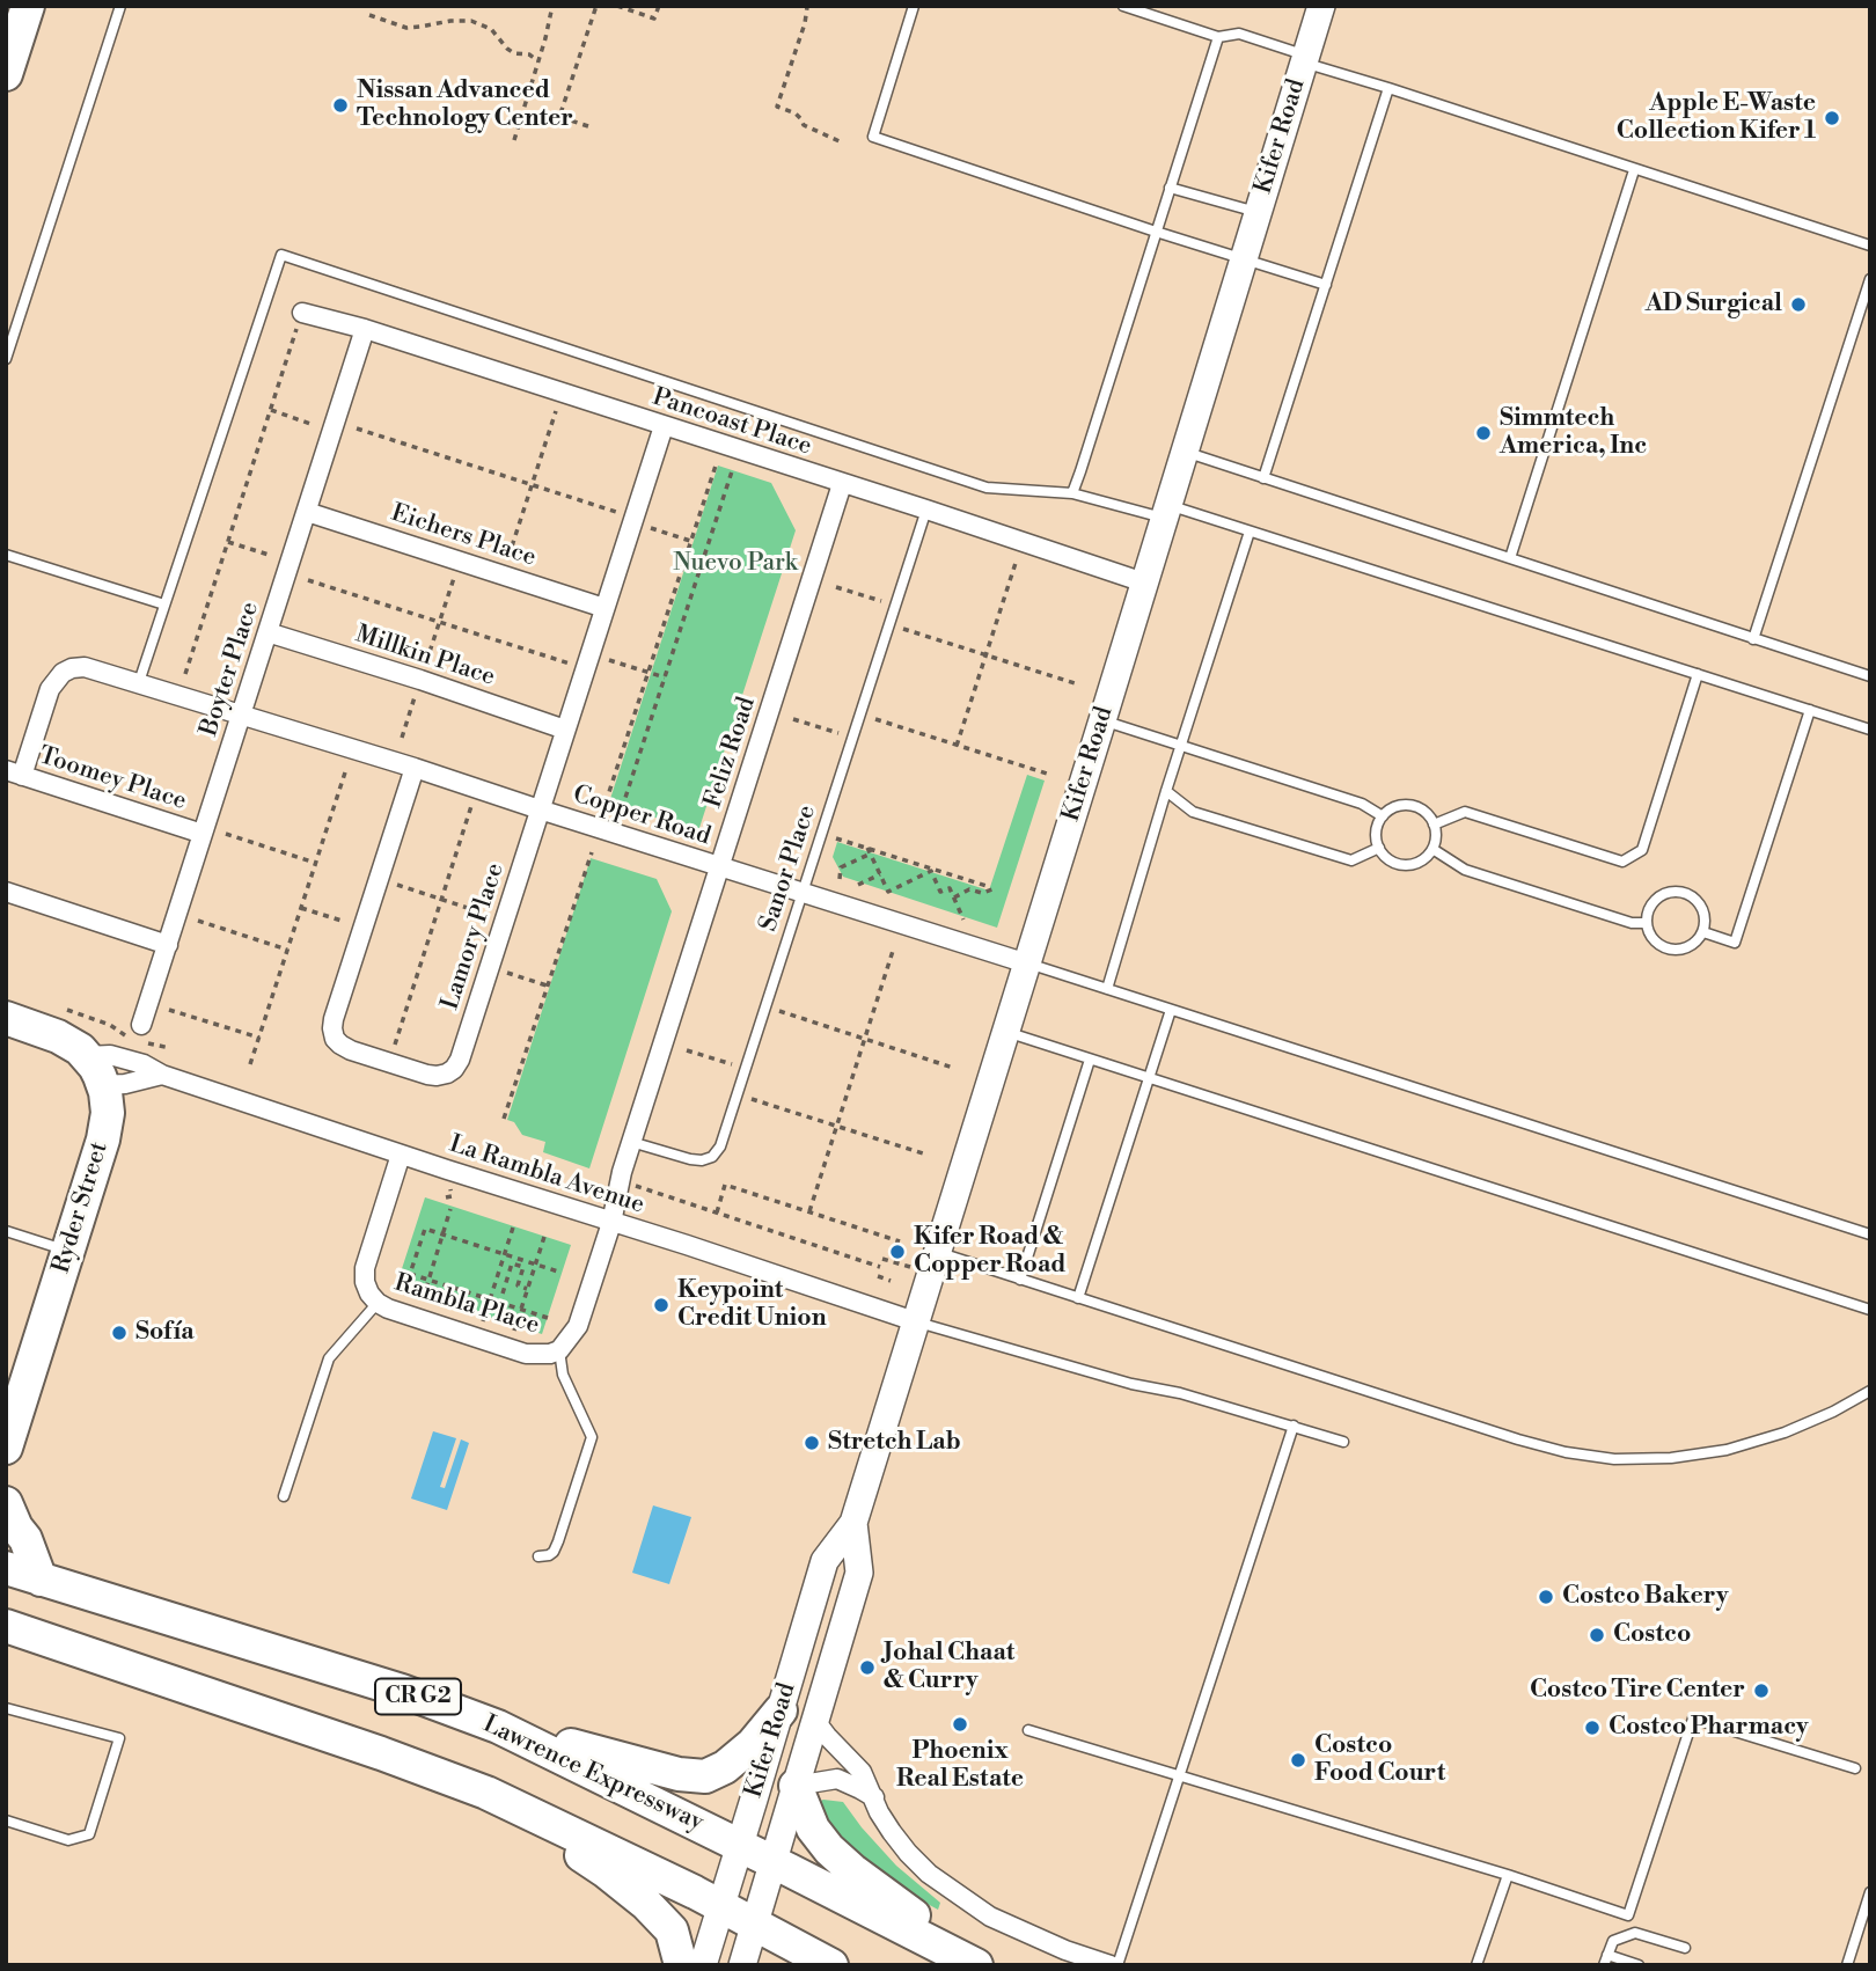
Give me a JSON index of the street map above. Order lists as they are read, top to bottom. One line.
{"streets":{"highway":["Ryder Street","CR G2","Lawrence Expressway"],"main road":["Kifer Road"],"street":["Pancoast Place","Eichers Place","Millkin Place","Boyter Place","Feliz Road","Toomey Place","Copper Road","Lamory Place","La Rambla Avenue","Rambla Place"],"lane":["Sanor Place"]},"crossings":[["Kifer Road","Pancoast Place"],["Kifer Road","Copper Road"],["Kifer Road","La Rambla Avenue"],["Kifer Road","CR G2"],["Kifer Road","Lawrence Expressway"],["Pancoast Place","Boyter Place"],["Pancoast Place","Feliz Road"],["Pancoast Place","Sanor Place"],["Pancoast Place","Lamory Place"],["Eichers Place","Boyter Place"],["Eichers Place","Lamory Place"],["Millkin Place","Boyter Place"],["Millkin Place","Lamory Place"],["Boyter Place","Toomey Place"],["Boyter Place","Copper Road"],["Feliz Road","Copper Road"],["Feliz Road","Sanor Place"],["Feliz Road","La Rambla Avenue"],["Feliz Road","Rambla Place"],["Toomey Place","Copper Road"],["Copper Road","Sanor Place"],["Copper Road","Lamory Place"],["La Rambla Avenue","Ryder Street"],["La Rambla Avenue","Rambla Place"]],"parks":["Nuevo Park"],"places":["Nissan Advanced Technology Center","Apple E-Waste Collection Kifer 1","AD Surgical","Simmtech America, Inc","Kifer Road & Copper Road","Keypoint Credit Union","Sofía","Stretch Lab","Costco Bakery","Costco","Johal Chaat & Curry","Costco Tire Center","Phoenix Real Estate","Costco Pharmacy","Costco Food Court"]}
